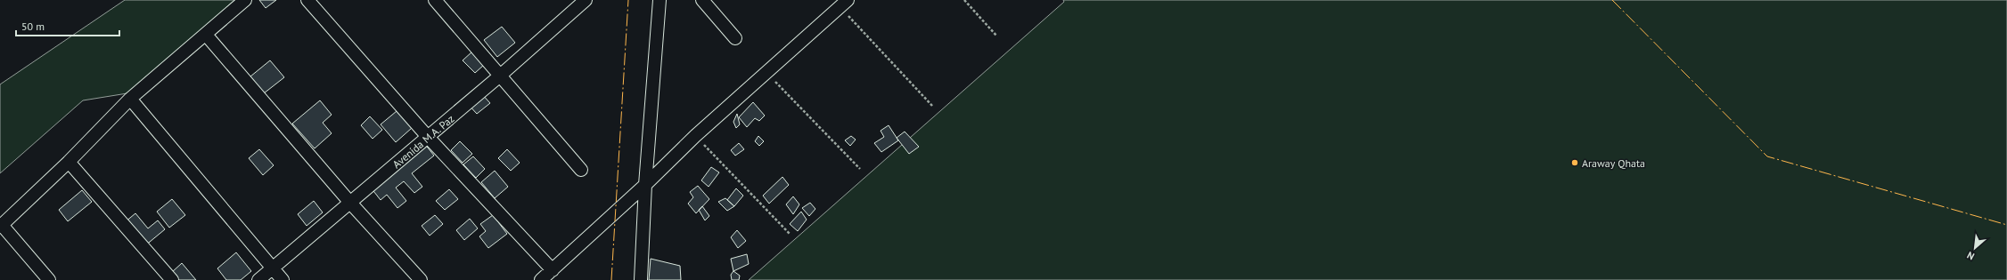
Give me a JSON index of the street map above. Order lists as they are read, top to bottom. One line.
{"streets":{"street":["Avenida M.A. Paz"]},"places":["Araway Qhata"],"scale_bar":"50 m","north":"bottom left"}
